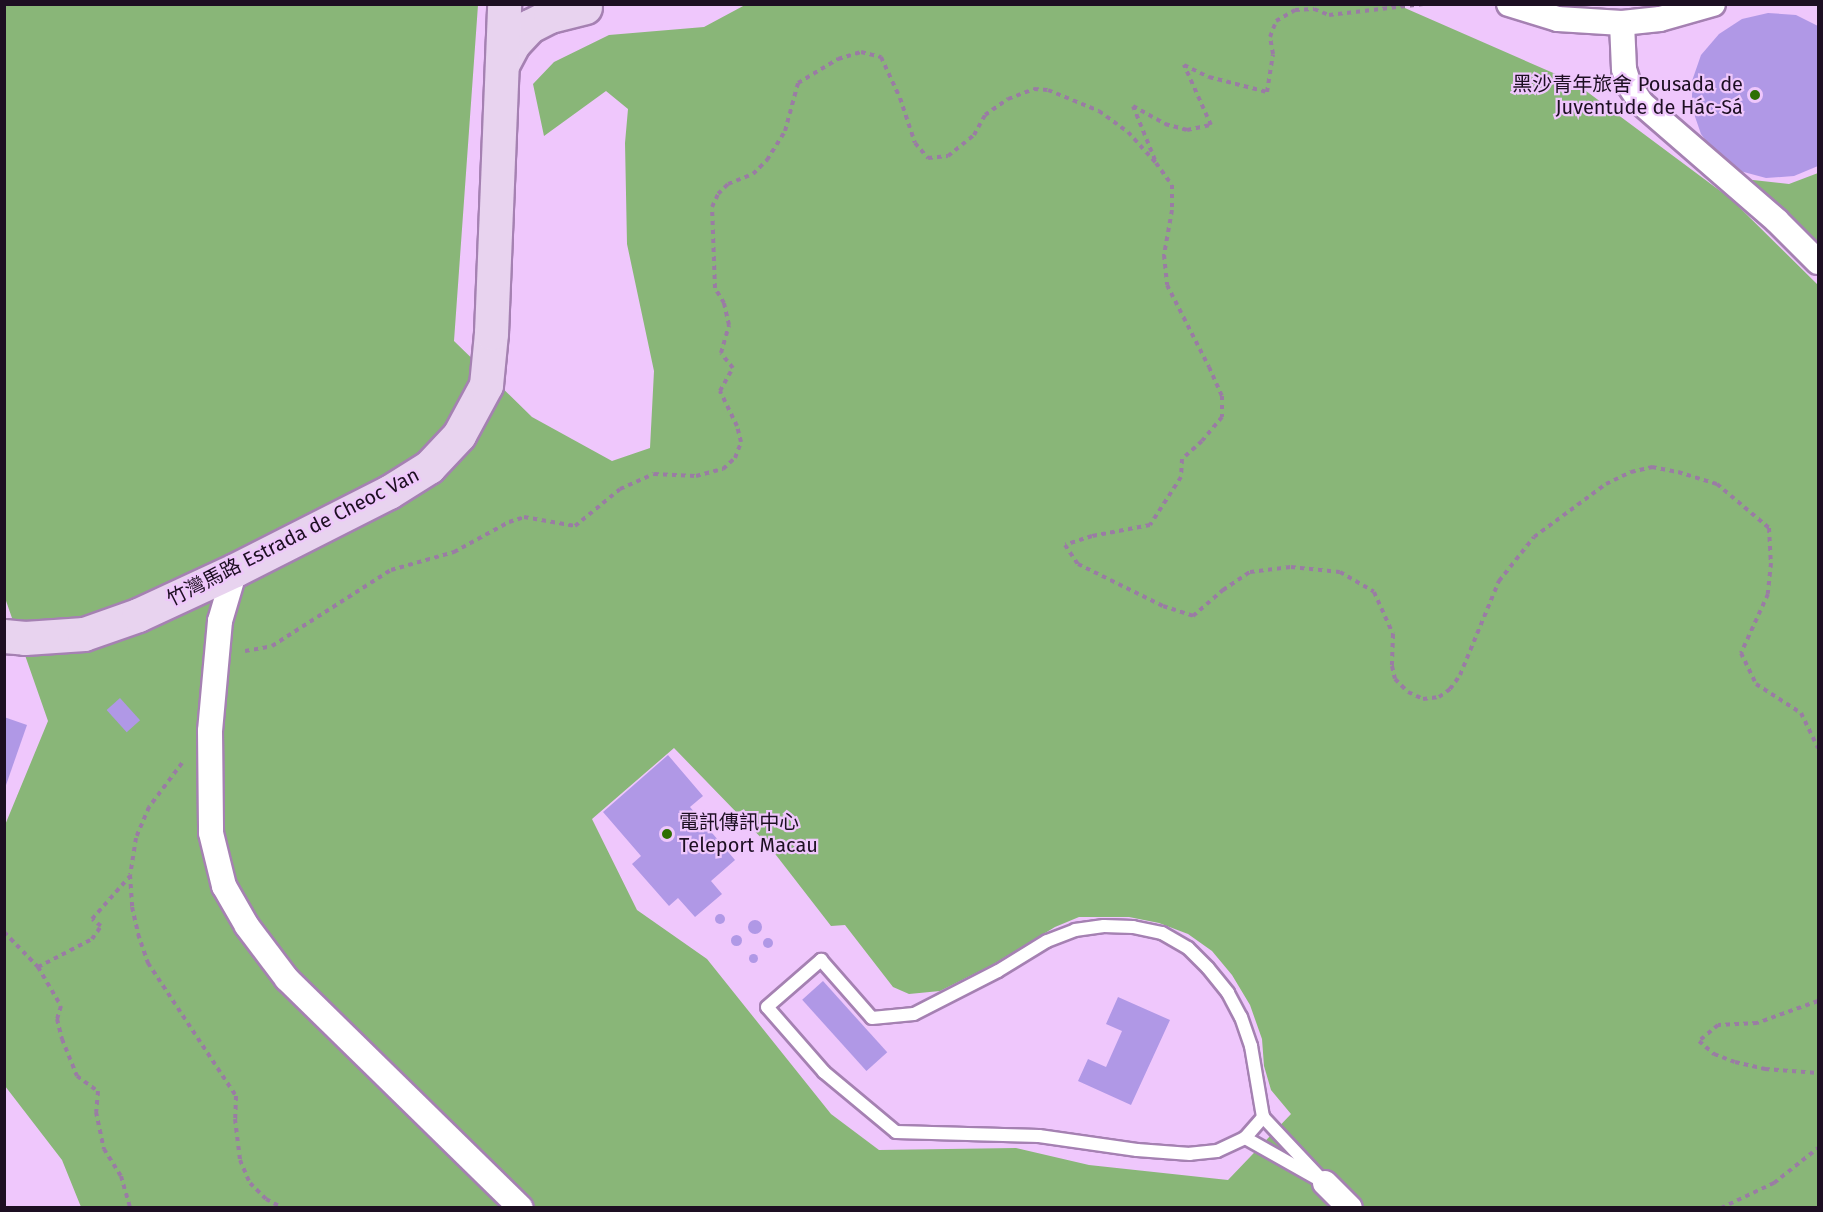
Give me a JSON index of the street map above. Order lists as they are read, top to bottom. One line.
{"streets":{"main road":["竹灣馬路 Estrada de Cheoc Van"]},"places":["黑沙青年旅舍 Pousada de Juventude de Hác-Sá","電訊傳訊中心 Teleport Macau"]}
